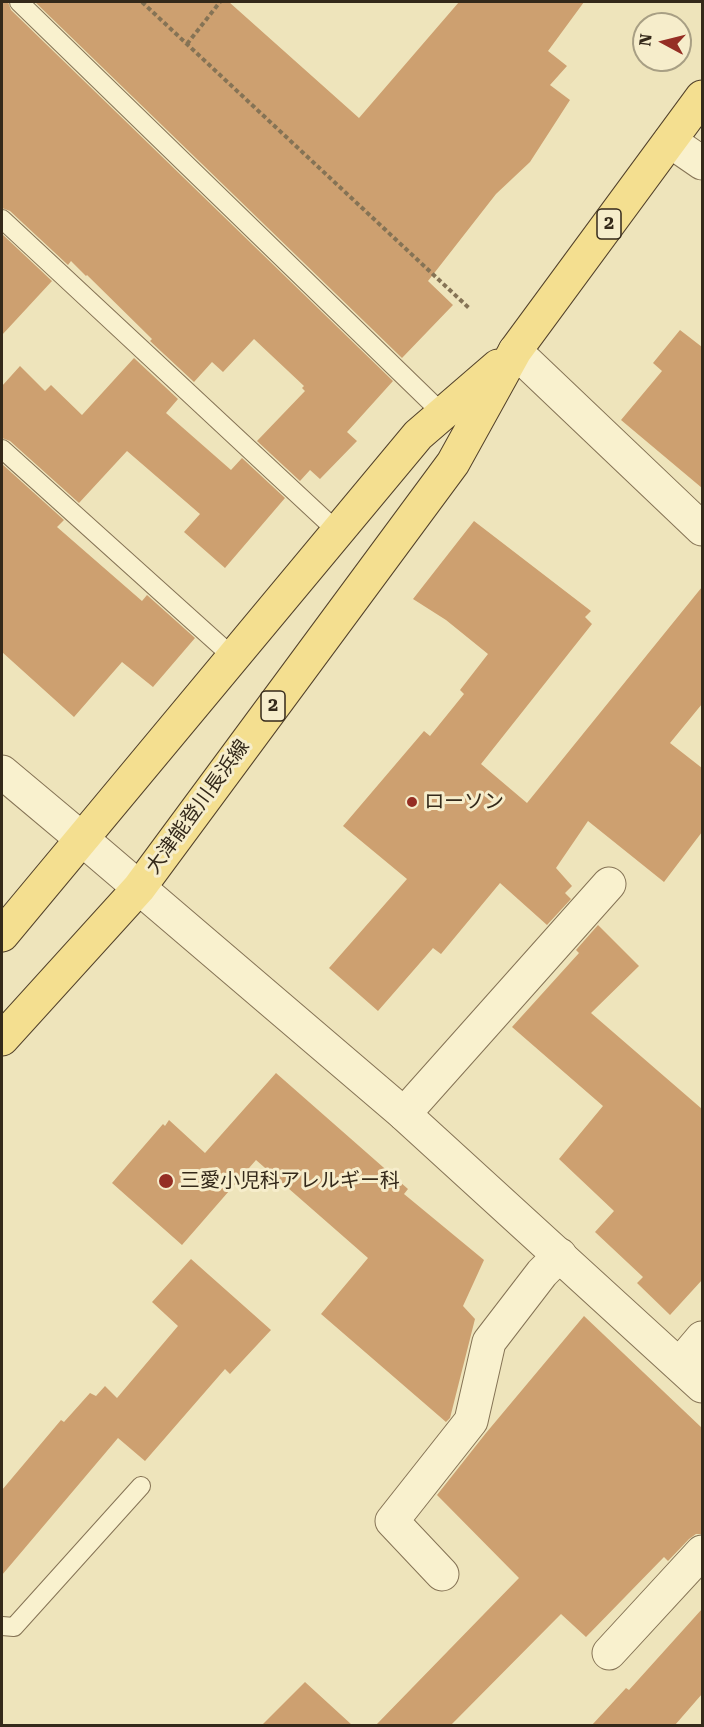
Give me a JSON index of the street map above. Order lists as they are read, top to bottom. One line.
{"streets":{"main road":["2","大津能登川長浜線"]},"places":["ローソン","三愛小児科アレルギー科"],"north":"left"}
